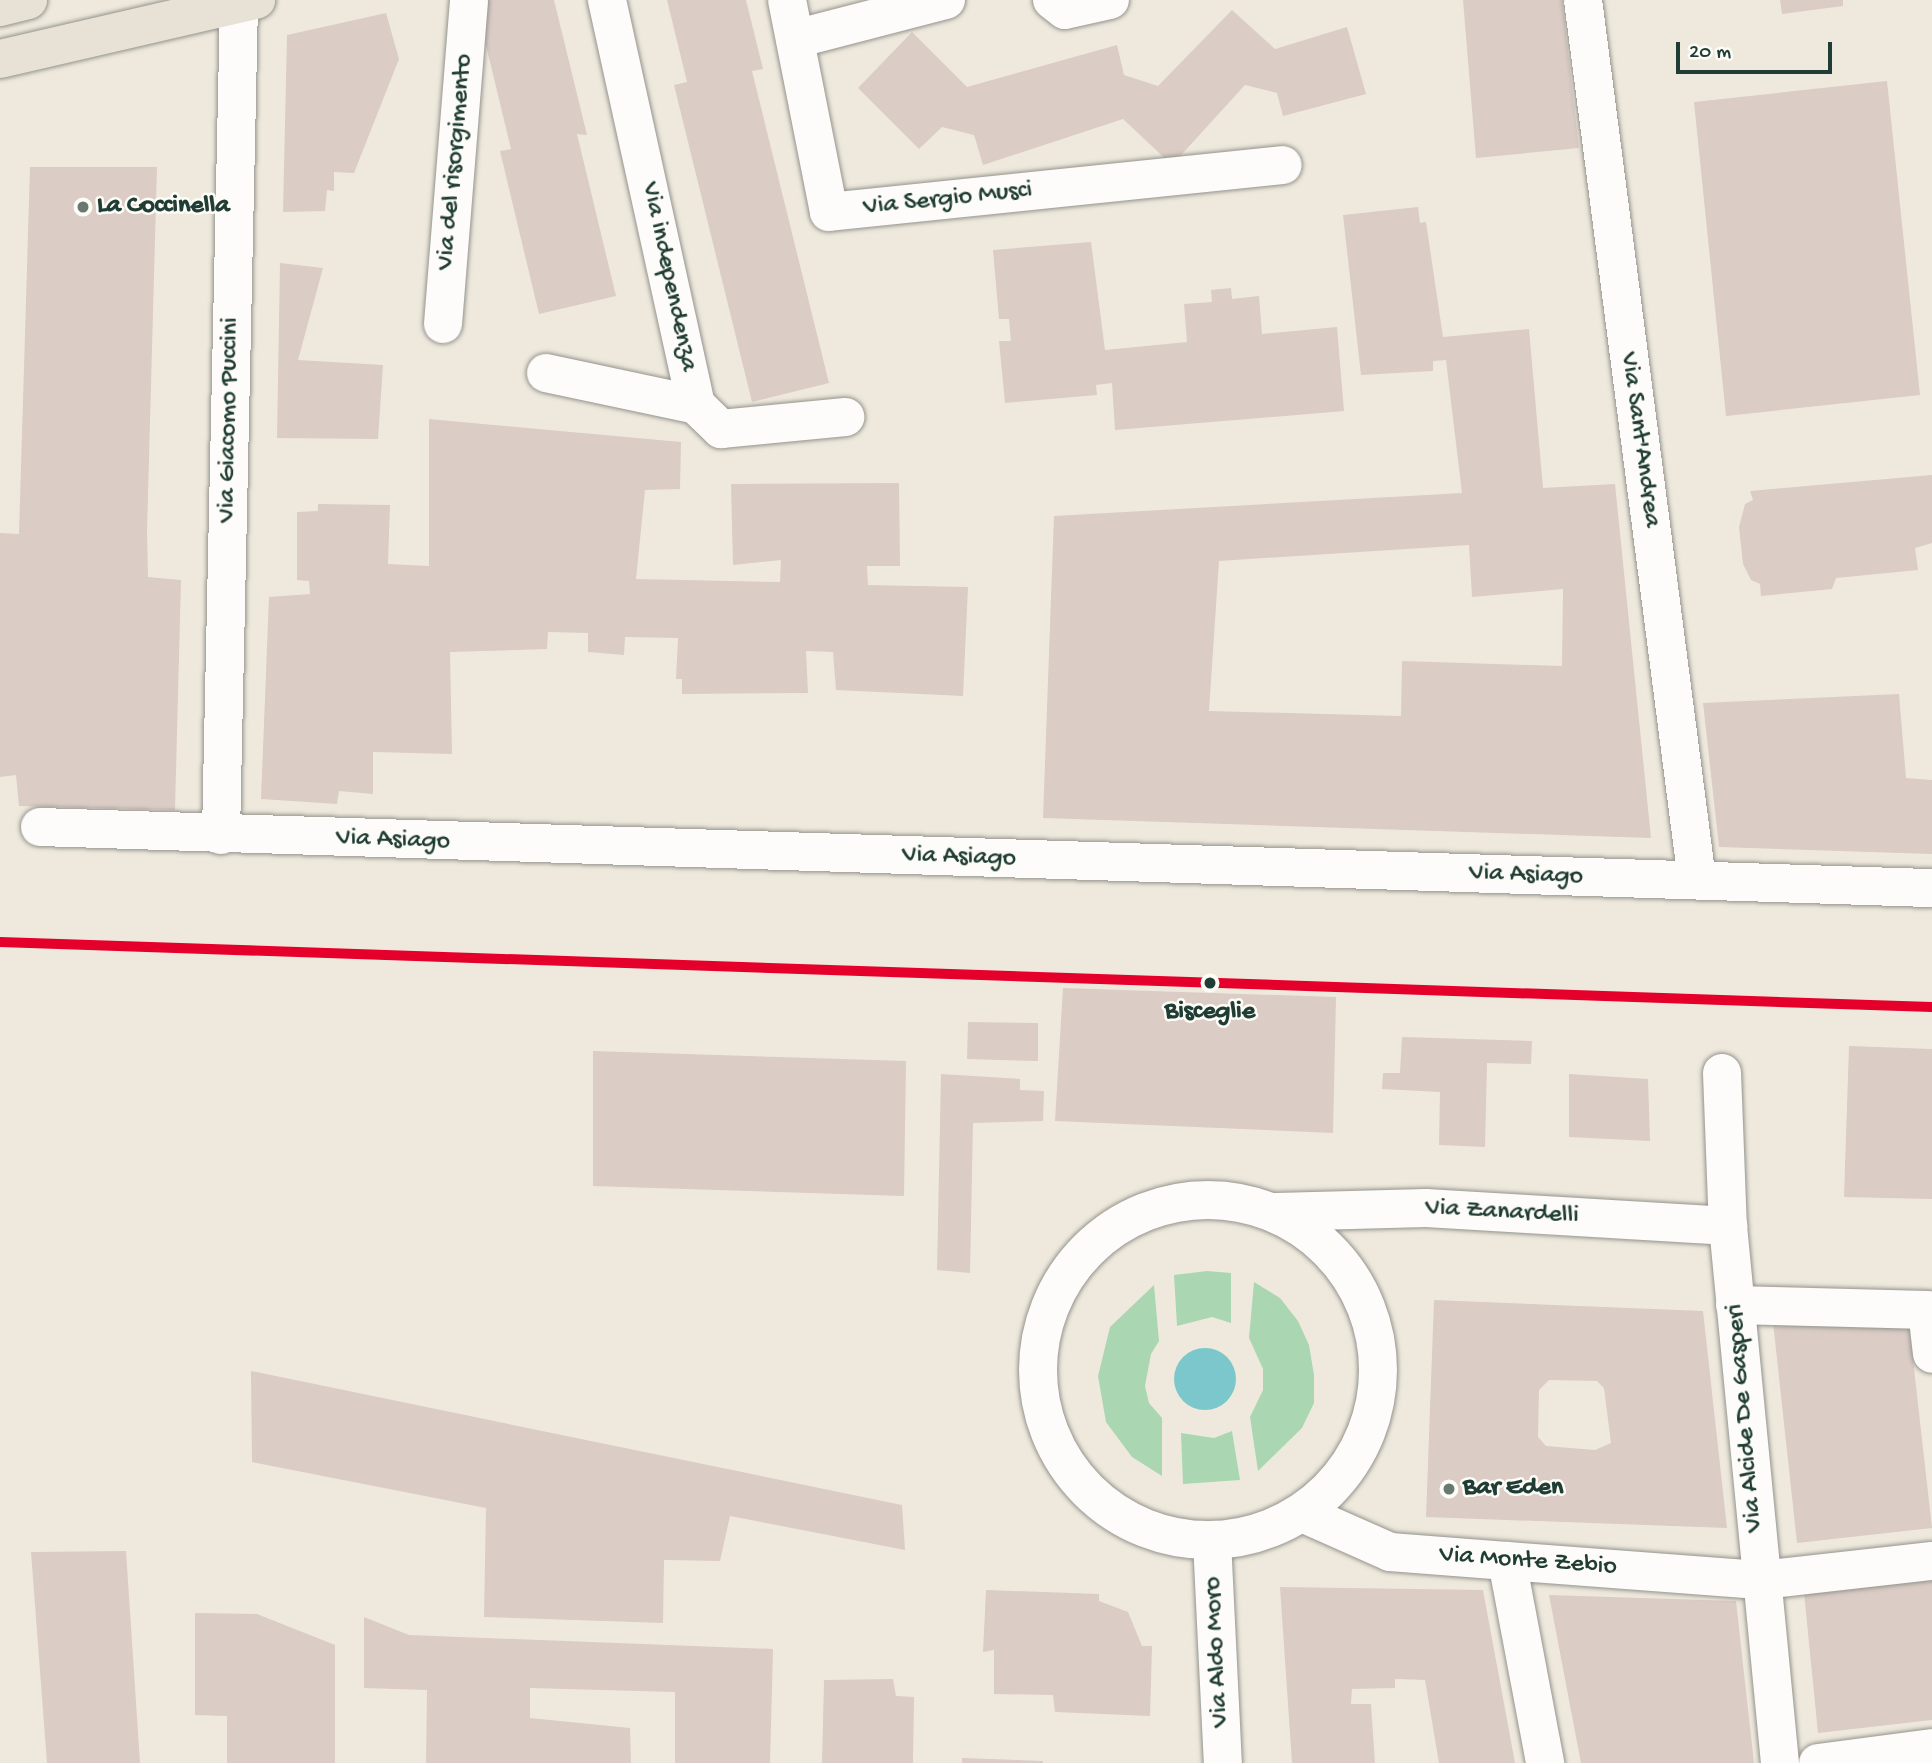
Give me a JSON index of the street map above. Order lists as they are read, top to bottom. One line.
{"streets":{"street":["Via del risorgimento","Via Sergio Musci","Via independenza","Via Giacomo Puccini","Via Sant'Andrea","Via Asiago","Via Zanardelli","Via Alcide De Gasperi","Via Monte Zebio","Via Aldo Moro"]},"crossings":[["Via Giacomo Puccini","Via Asiago"],["Via Sant'Andrea","Via Asiago"],["Via Zanardelli","Via Alcide De Gasperi"],["Via Alcide De Gasperi","Via Monte Zebio"]],"places":["La Coccinella","Bisceglie","Bar Eden"],"scale_bar":"20 m"}
